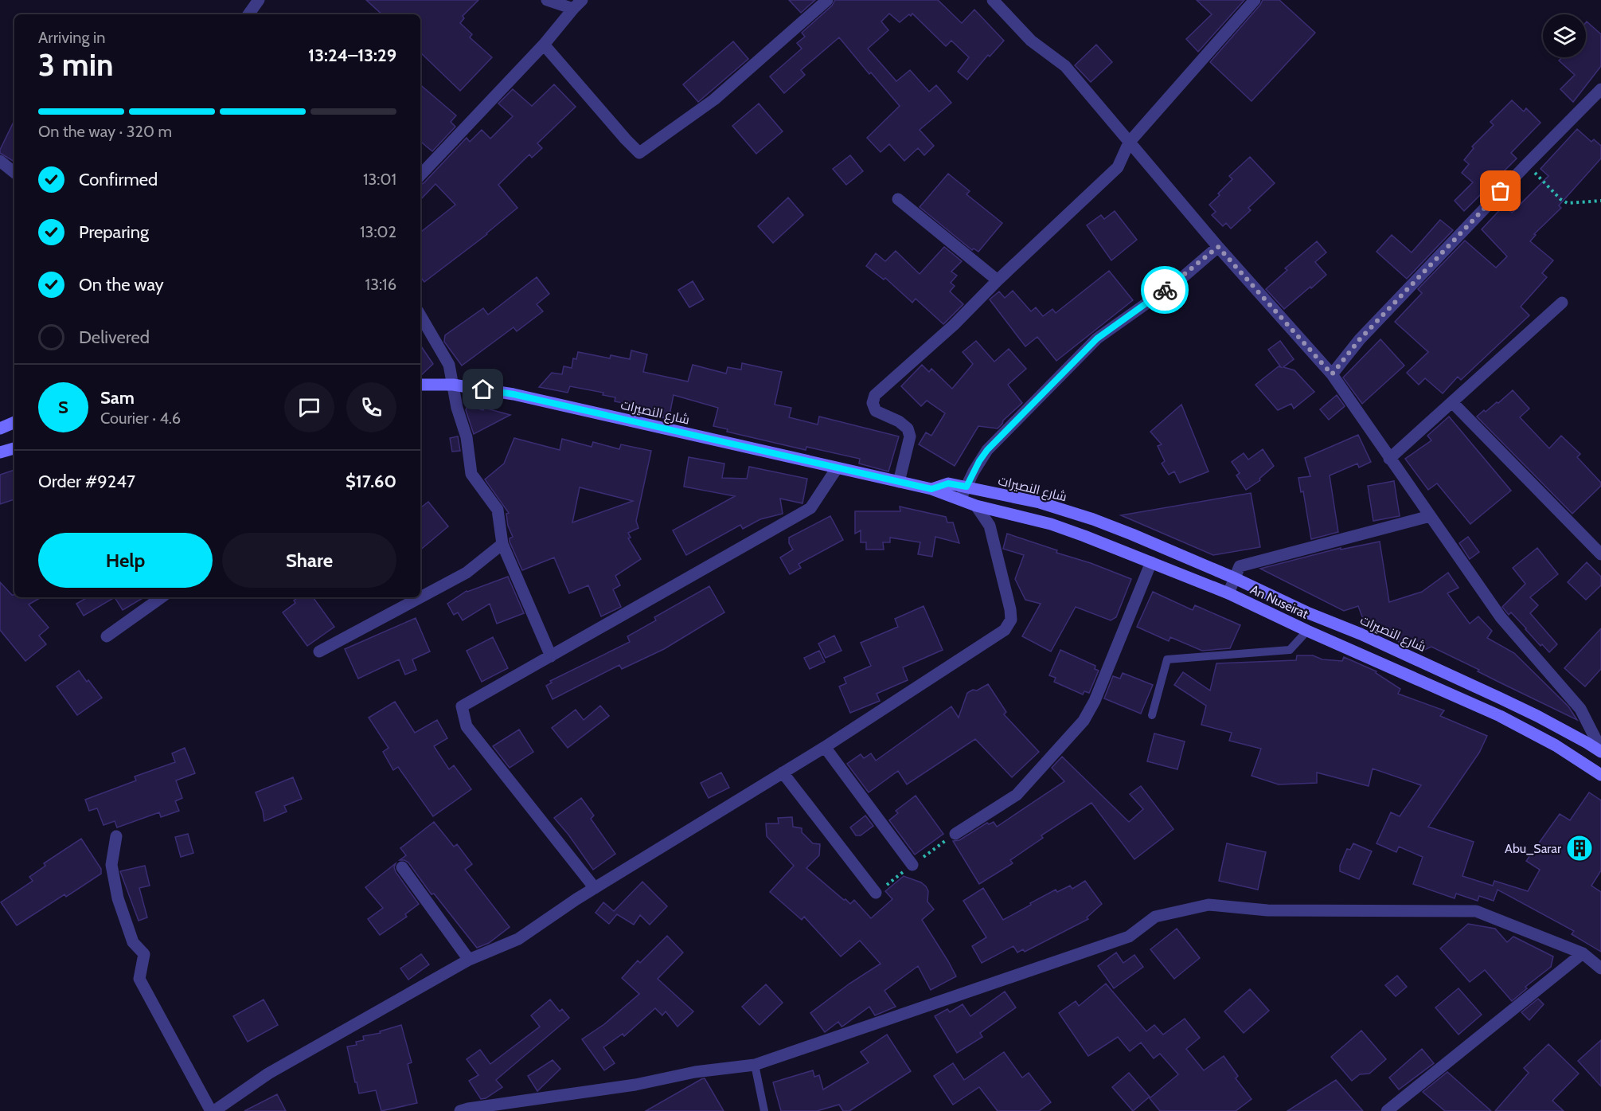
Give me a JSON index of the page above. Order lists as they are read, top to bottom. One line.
{"streets":{"main road":["شارع النصيرات","An Nuseirat"]},"crossings":[["شارع النصيرات","An Nuseirat"]],"places":{"building":["Abu_Sarar"]},"page":{"heading":["3 min","Arriving in","13:24–13:29"],"panel":["Sam","Courier · 4.6","Order #9247","$17.60"],"bar":"On the way · 320 m","list":[["Confirmed","13:01"],["Preparing","13:02"],["On the way","13:16"],"Delivered"],"round":"S","buttons":["Help","Share"]}}
